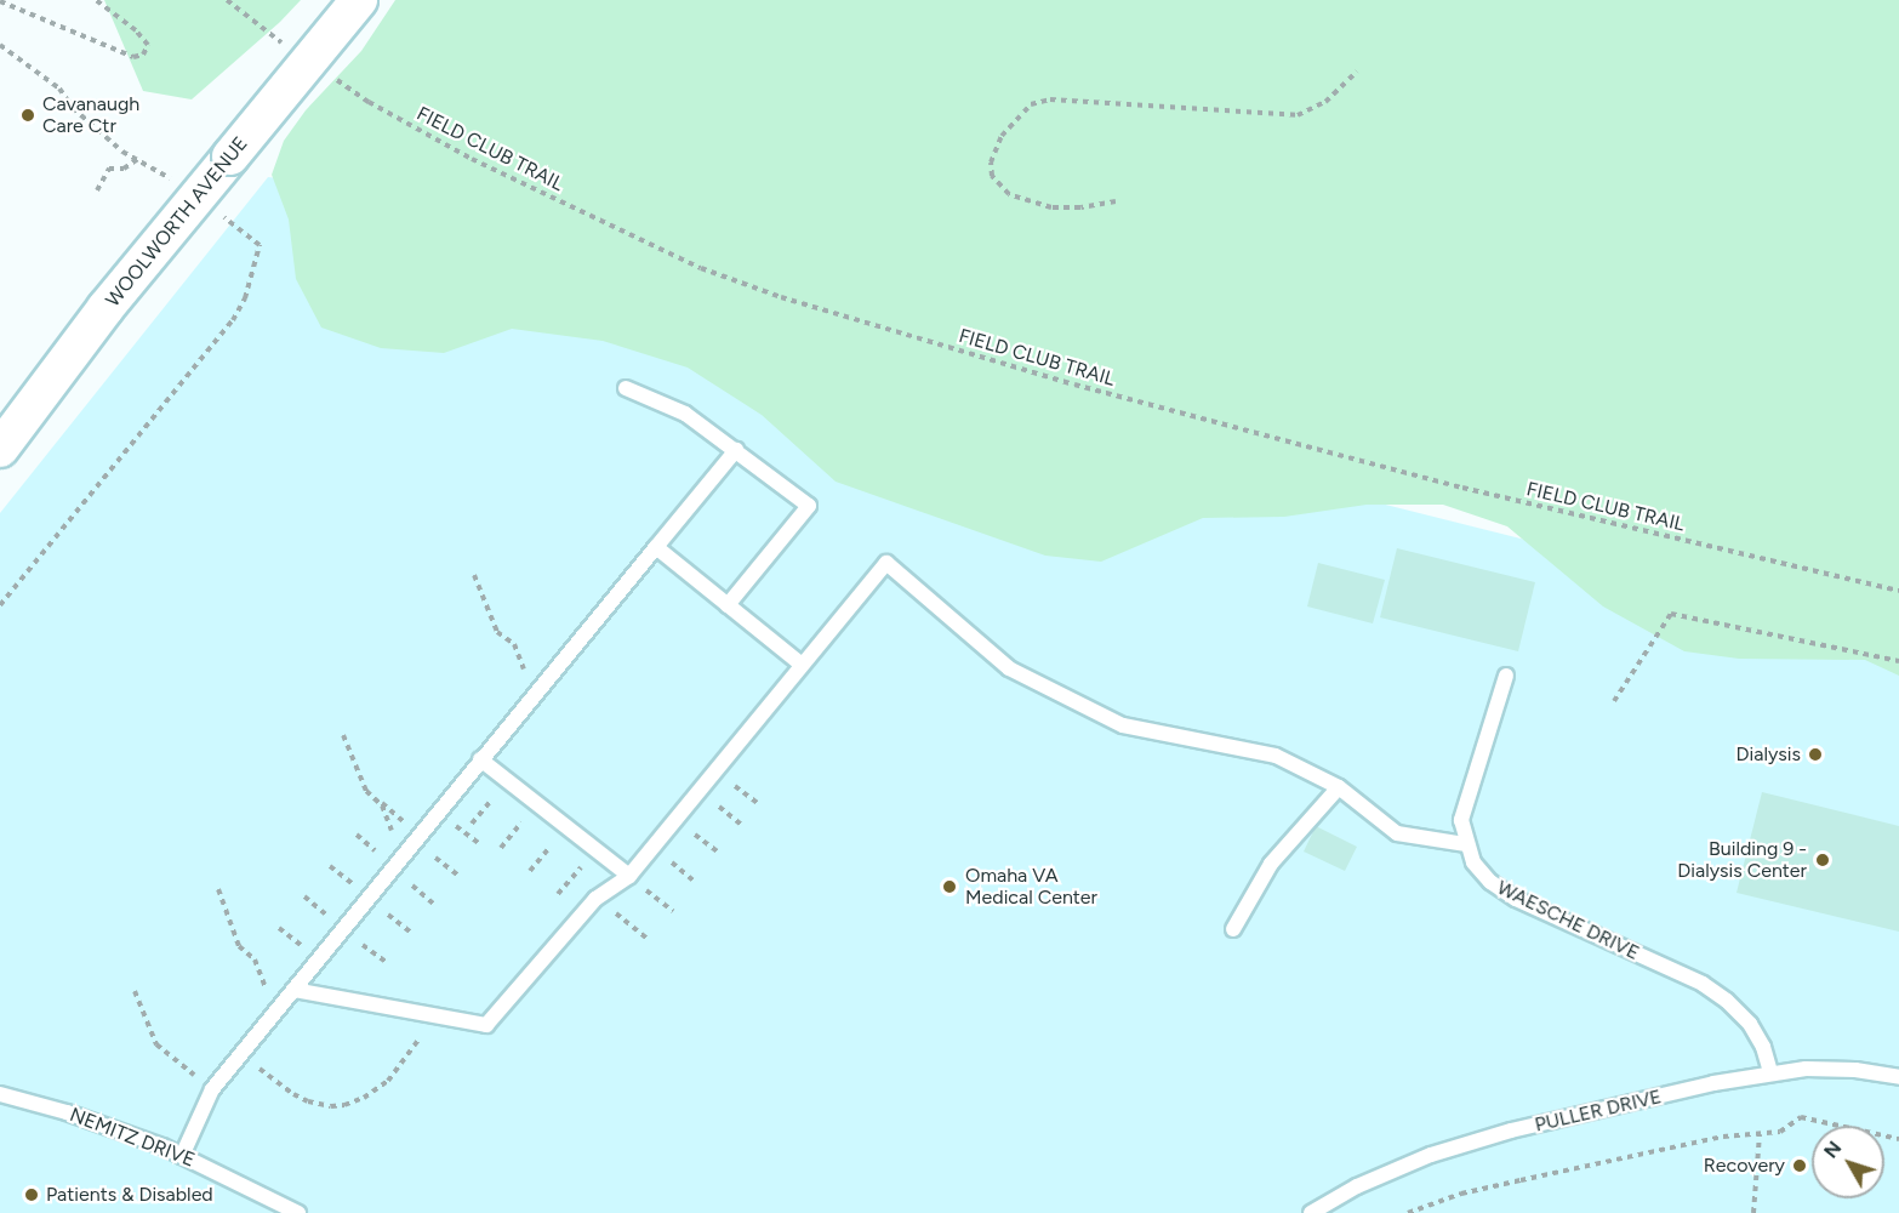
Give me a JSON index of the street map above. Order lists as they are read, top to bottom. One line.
{"streets":{"street":["WOOLWORTH AVENUE"],"lane":["WAESCHE DRIVE","PULLER DRIVE","NEMITZ DRIVE"],"path":["FIELD CLUB TRAIL"]},"crossings":[["WAESCHE DRIVE","PULLER DRIVE"]],"places":["Cavanaugh Care Ctr","Dialysis","Building 9 - Dialysis Center","Omaha VA Medical Center","Recovery","Patients & Disabled"],"north":"top left"}
